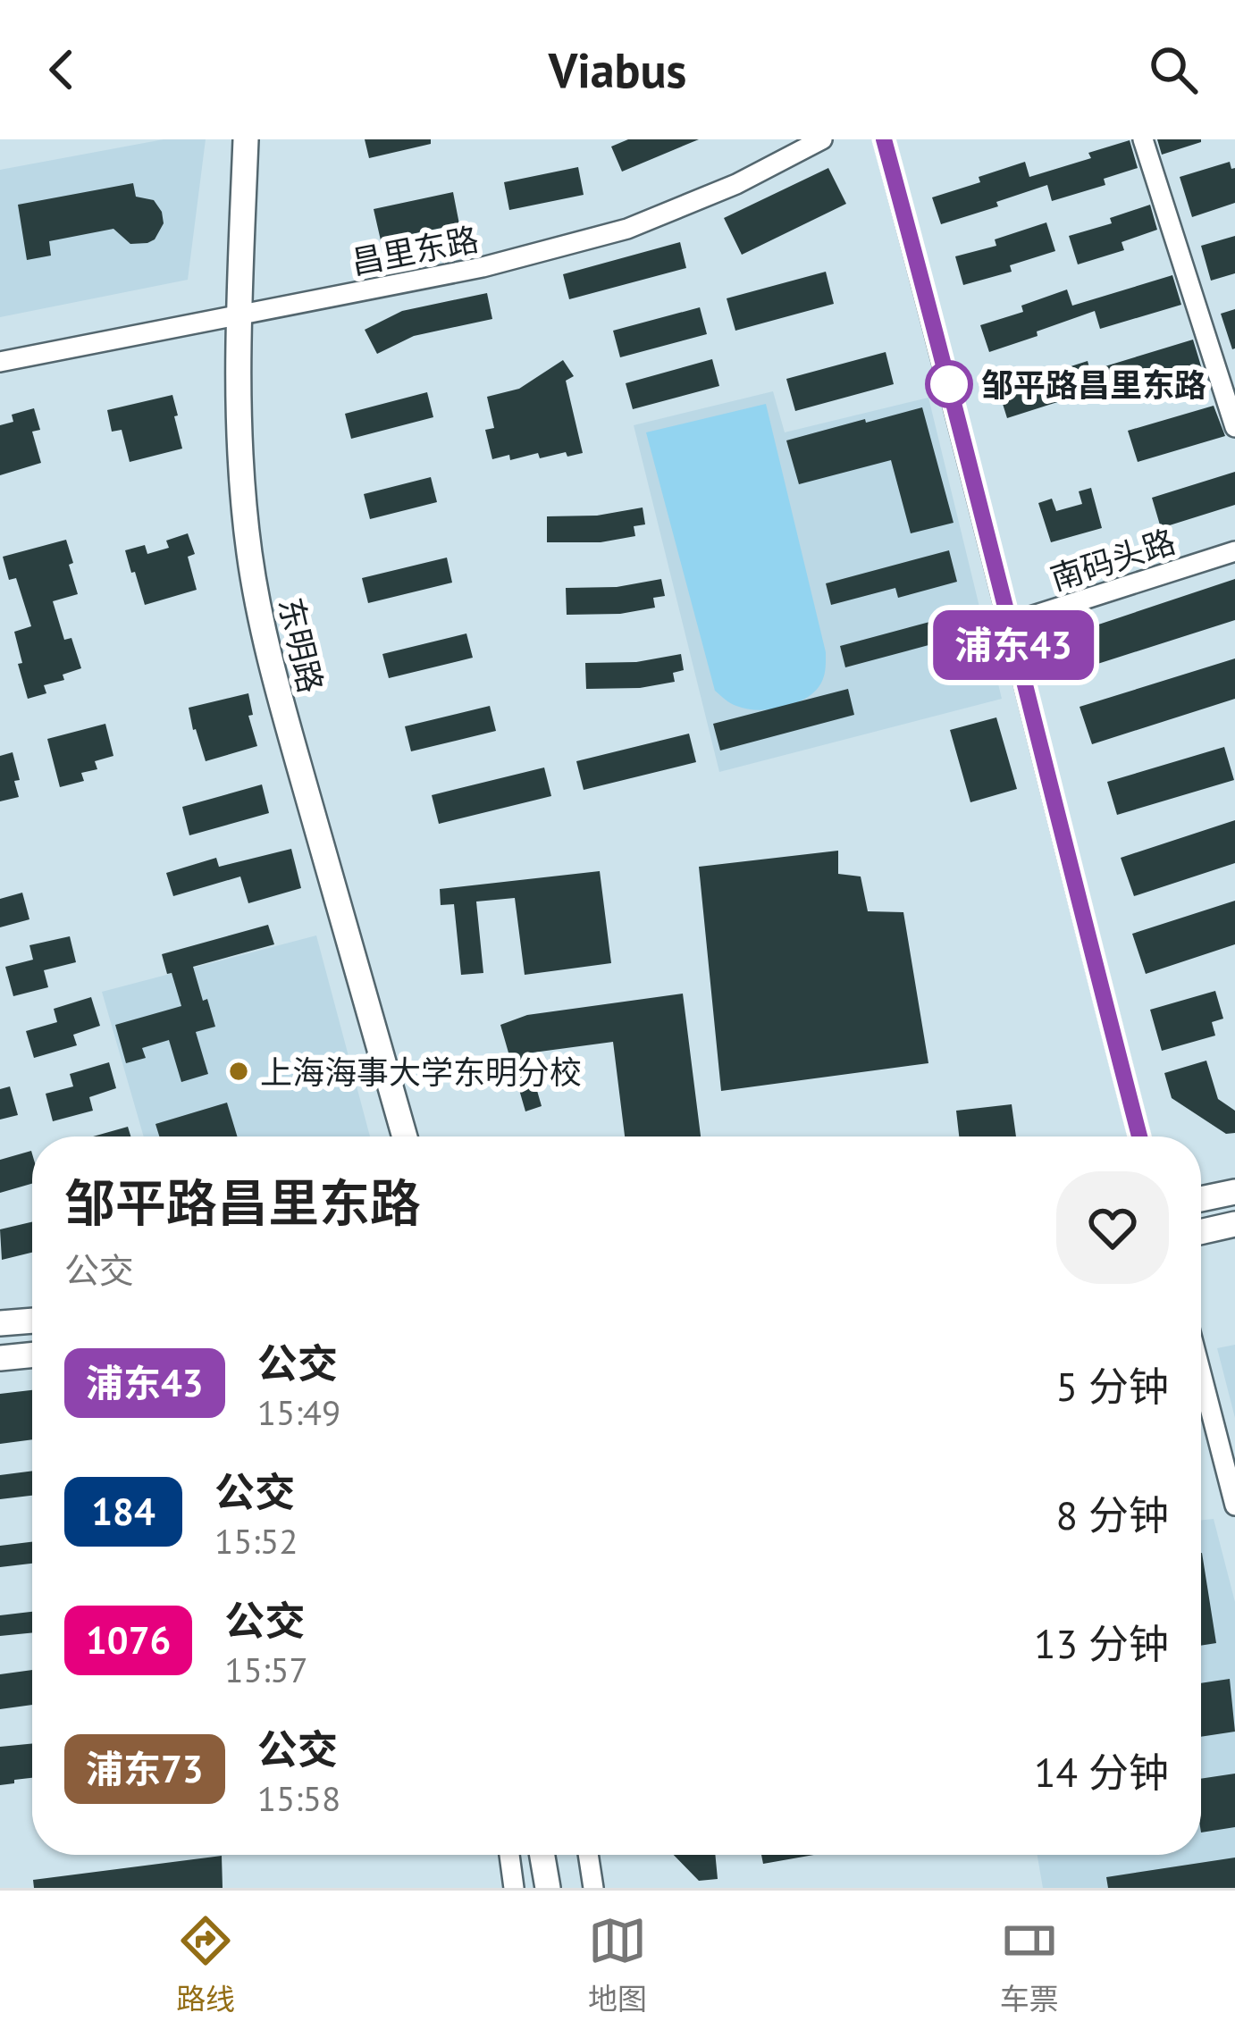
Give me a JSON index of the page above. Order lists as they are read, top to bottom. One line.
{"streets":{"main road":["东明路"],"street":["昌里东路","南码头路"]},"crossings":[["昌里东路","东明路"]],"places":["邹平路昌里东路","上海海事大学东明分校"],"lines":["bus line 浦东43"],"page":{"header":"Viabus","on_map":"浦东43","heading":["邹平路昌里东路","公交"],"list":[{"mark":"浦东43","name":"公交","note":"15:49","value":"5 分钟"},{"mark":"184","name":"公交","note":"15:52","value":"8 分钟"},{"mark":"1076","name":"公交","note":"15:57","value":"13 分钟"},{"mark":"浦东73","name":"公交","note":"15:58","value":"14 分钟"}],"tabs":["路线","地图","车票"]}}
